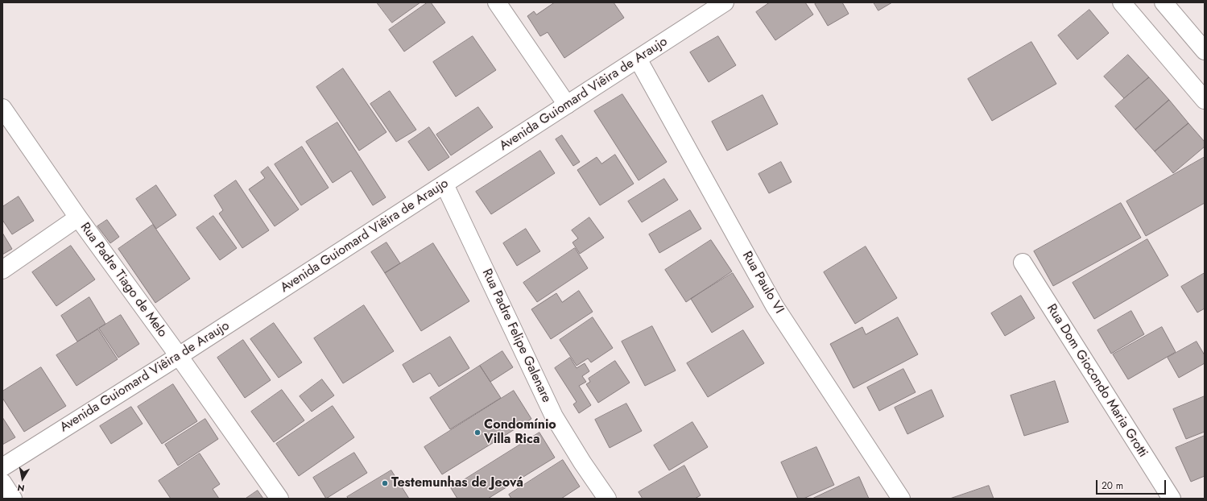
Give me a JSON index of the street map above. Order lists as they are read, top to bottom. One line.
{"streets":{"main road":["Avenida Guiomard Viêira de Araujo","Rua Padre Tiago de Melo","Rua Paulo VI","Rua Padre Felipe Galenare","Rua Dom Giocondo Maria Grotti"]},"crossings":[["Avenida Guiomard Viêira de Araujo","Rua Padre Tiago de Melo"],["Avenida Guiomard Viêira de Araujo","Rua Paulo VI"],["Avenida Guiomard Viêira de Araujo","Rua Padre Felipe Galenare"]],"places":["Condomínio Villa Rica","Testemunhas de Jeová"],"scale_bar":"20 m","north":"bottom"}
